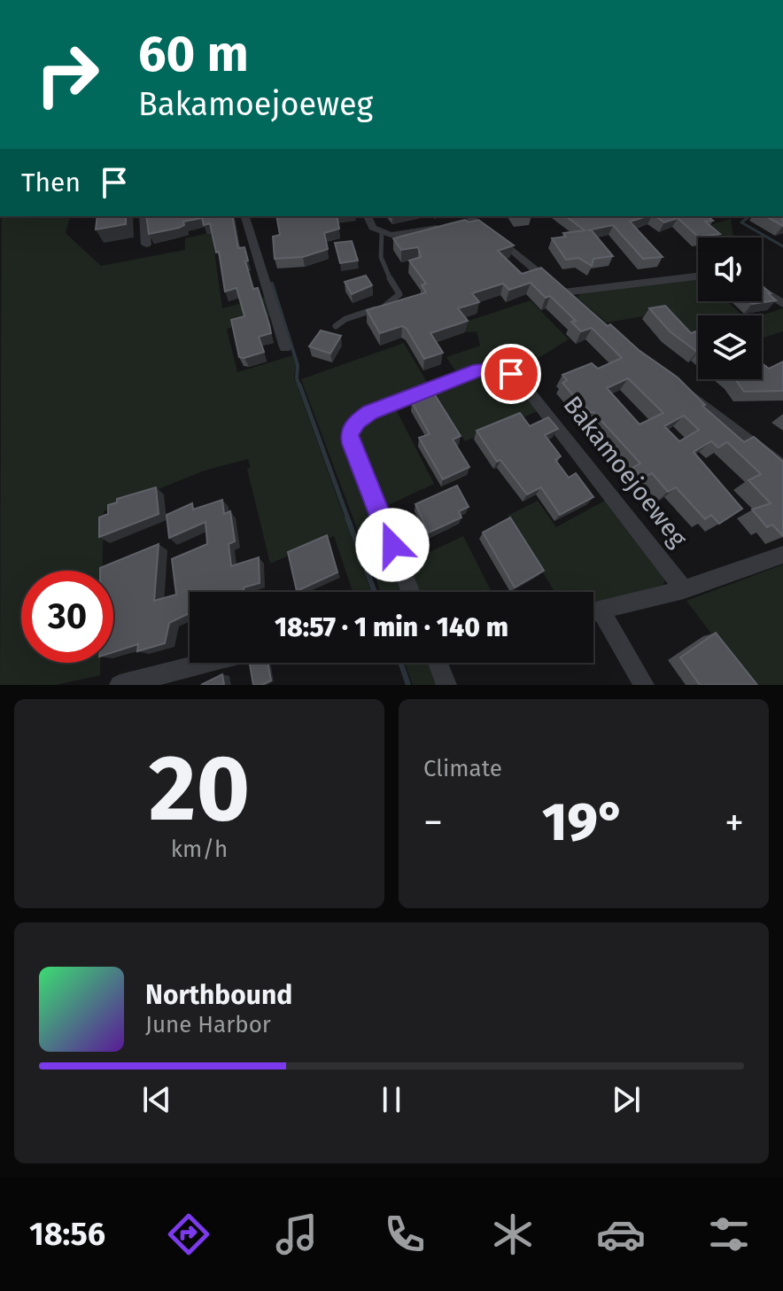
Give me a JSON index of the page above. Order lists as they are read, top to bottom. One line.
{"streets":{"street":["Bakamoejoeweg"]},"page":{"turn":["60 m","Bakamoejoeweg"],"then":"Then","limit":"30","trip":"18:57 · 1 min · 140 m","tile":[["20","km/h"],"Climate"],"heat":["−","19°","+"],"song":["Northbound","June Harbor"],"tabs":"18:56"}}
